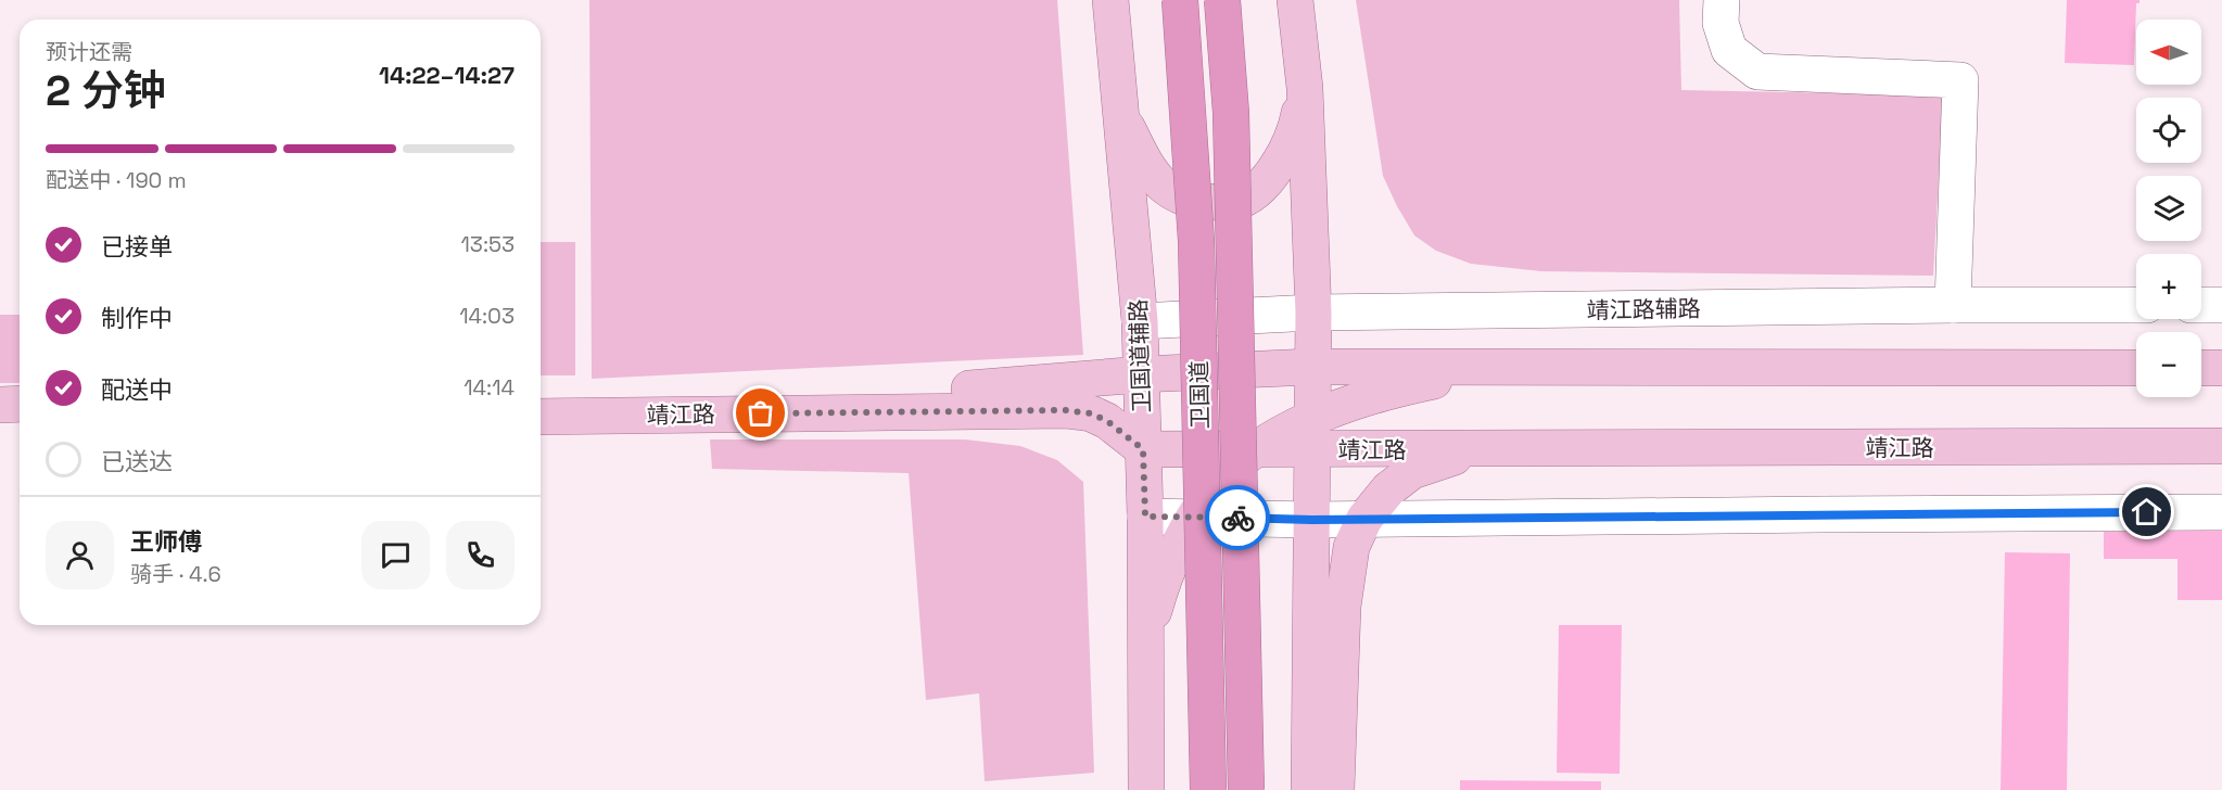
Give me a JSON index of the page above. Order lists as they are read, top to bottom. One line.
{"streets":{"highway":["卫国道"],"main road":["卫国道辅路","靖江路"],"street":["靖江路辅路"]},"crossings":[["靖江路辅路","卫国道辅路"],["卫国道辅路","靖江路"]],"north":"left","page":{"map_buttons":["+","−"],"heading":["2 分钟","预计还需","14:22–14:27"],"panel":["王师傅","骑手 · 4.6"],"bar":"配送中 · 190 m","list":[["已接单","13:53"],["制作中","14:03"],["配送中","14:14"],"已送达"]}}
